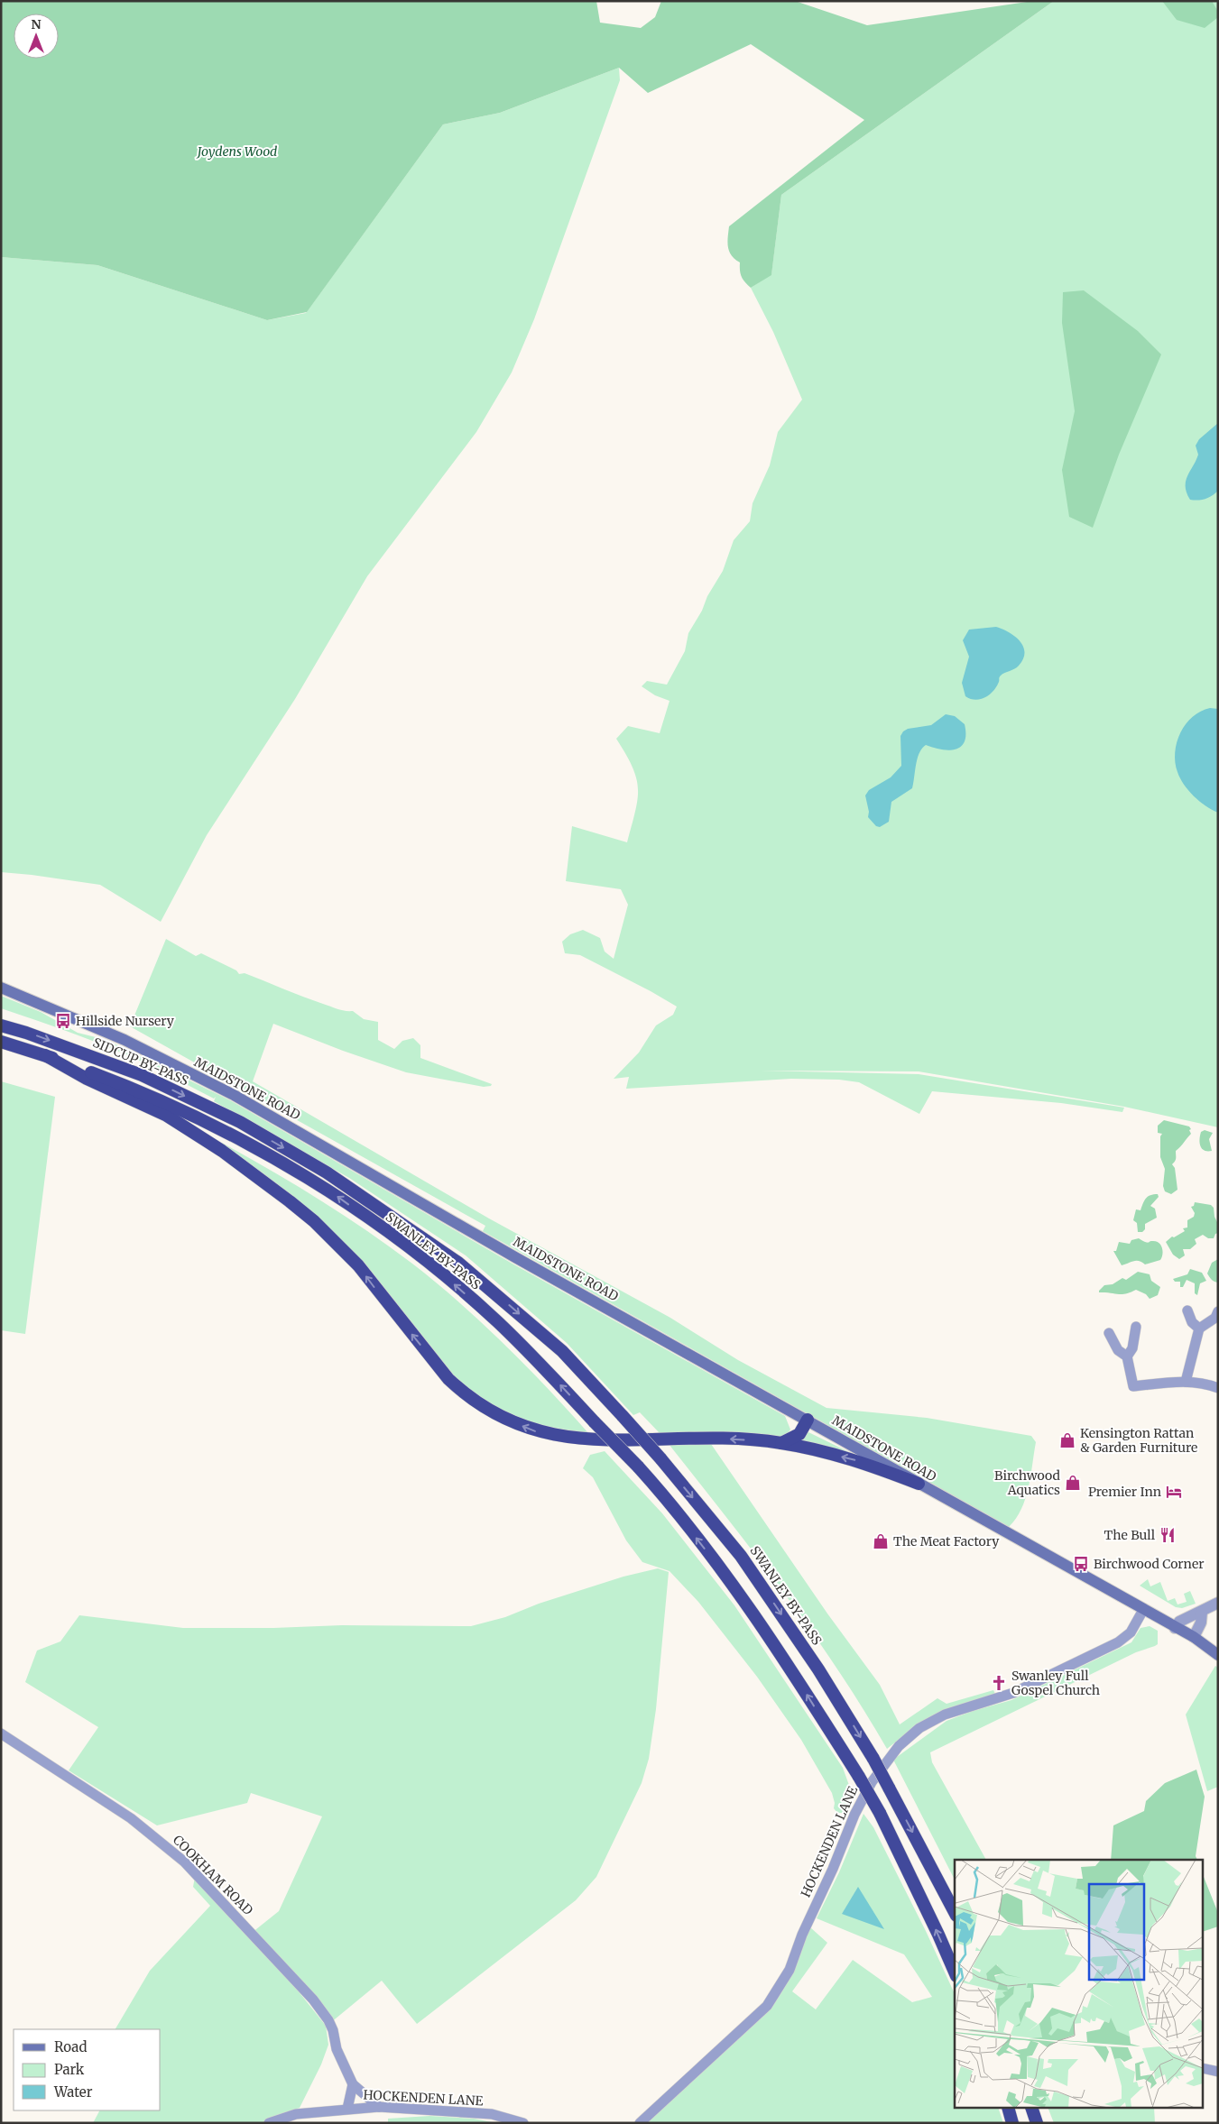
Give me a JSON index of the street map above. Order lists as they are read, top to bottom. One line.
{"streets":{"highway":["SIDCUP BY-PASS","SWANLEY BY-PASS"],"main road":["MAIDSTONE ROAD"],"street":["HOCKENDEN LANE","COOKHAM ROAD"]},"crossings":[["SIDCUP BY-PASS","SWANLEY BY-PASS"],["MAIDSTONE ROAD","HOCKENDEN LANE"],["HOCKENDEN LANE","COOKHAM ROAD"]],"parks":["Joydens Wood"],"places":{"bus stop":["Hillside Nursery","Birchwood Corner"],"shop":["Kensington Rattan & Garden Furniture","Birchwood Aquatics","The Meat Factory"],"hotel":["Premier Inn"],"restaurant":["The Bull"],"church":["Swanley Full Gospel Church"]},"legend":["Road","Park","Water"],"north":"top"}
